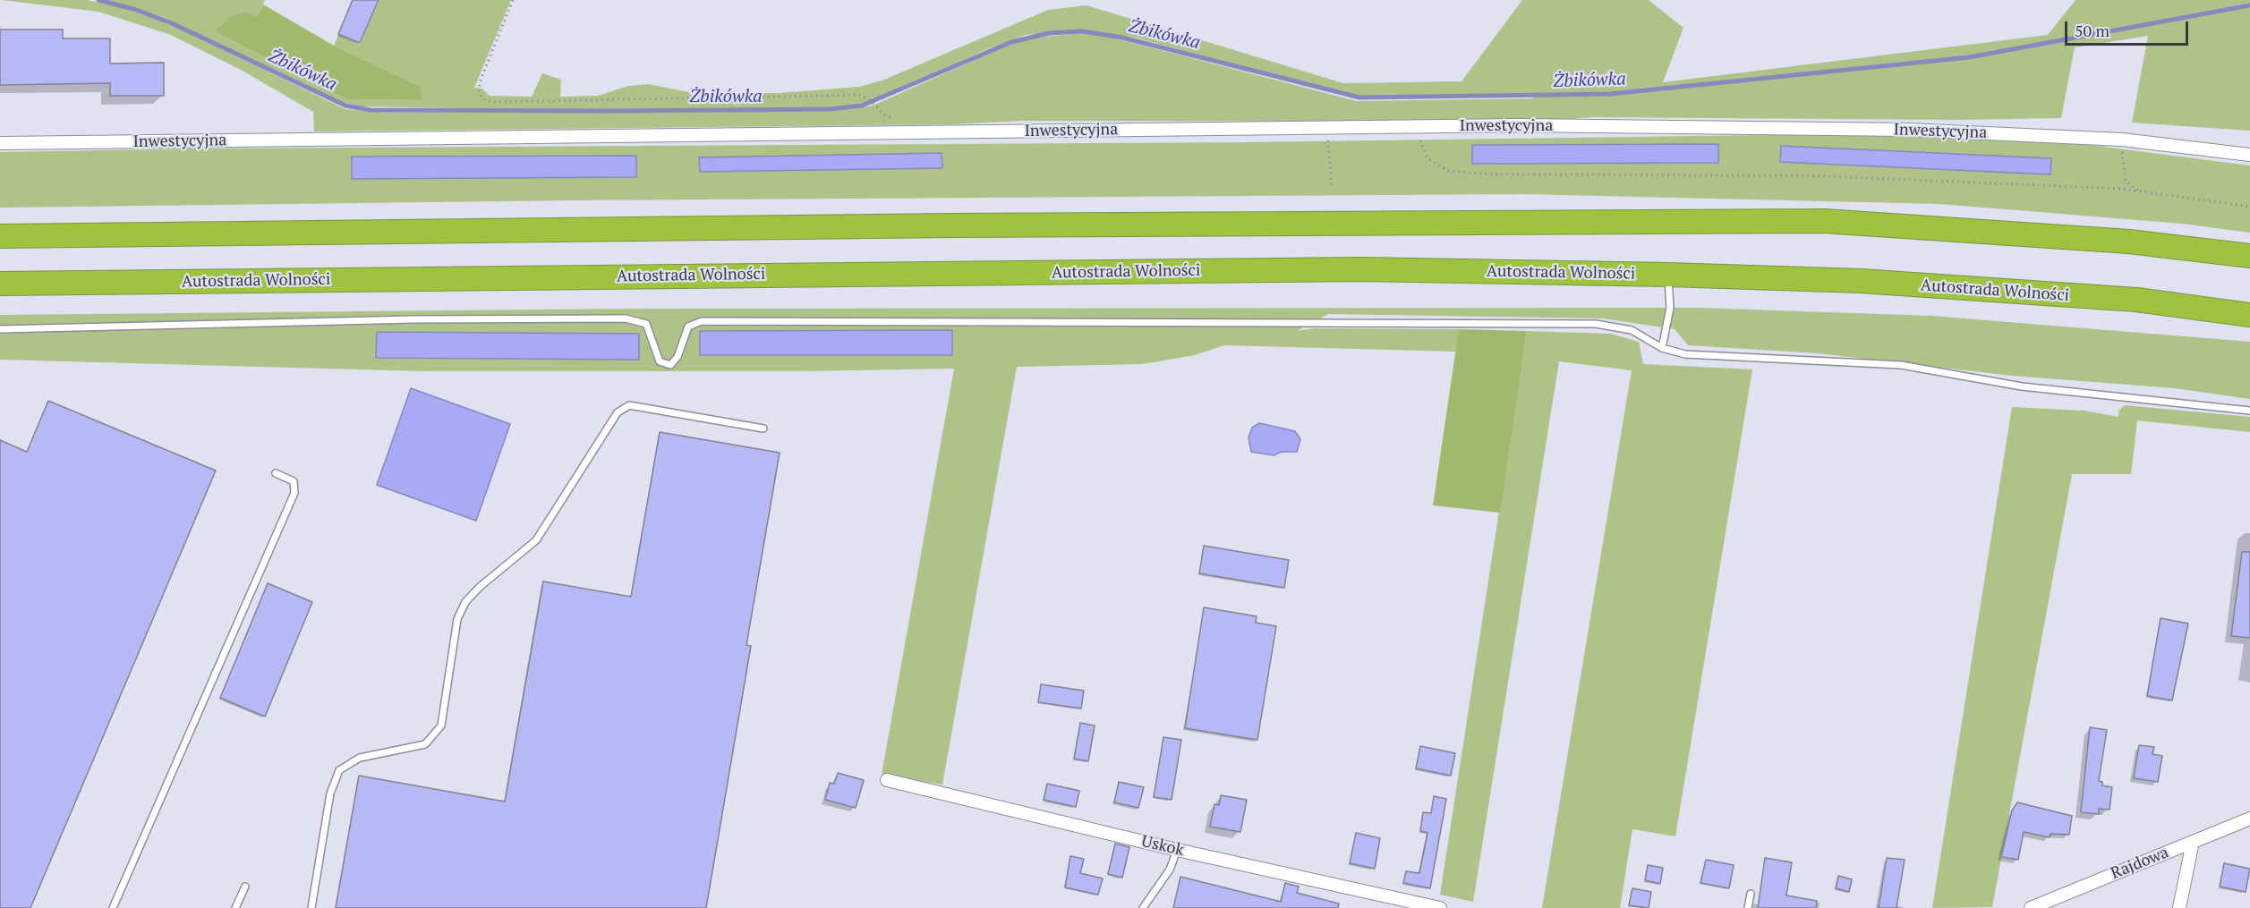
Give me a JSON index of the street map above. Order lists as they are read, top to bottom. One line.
{"streets":{"highway":["Autostrada Wolności"],"street":["Inwestycyjna","Uskok","Rajdowa"]},"water":["Żbikówka"],"scale_bar":"50 m"}
